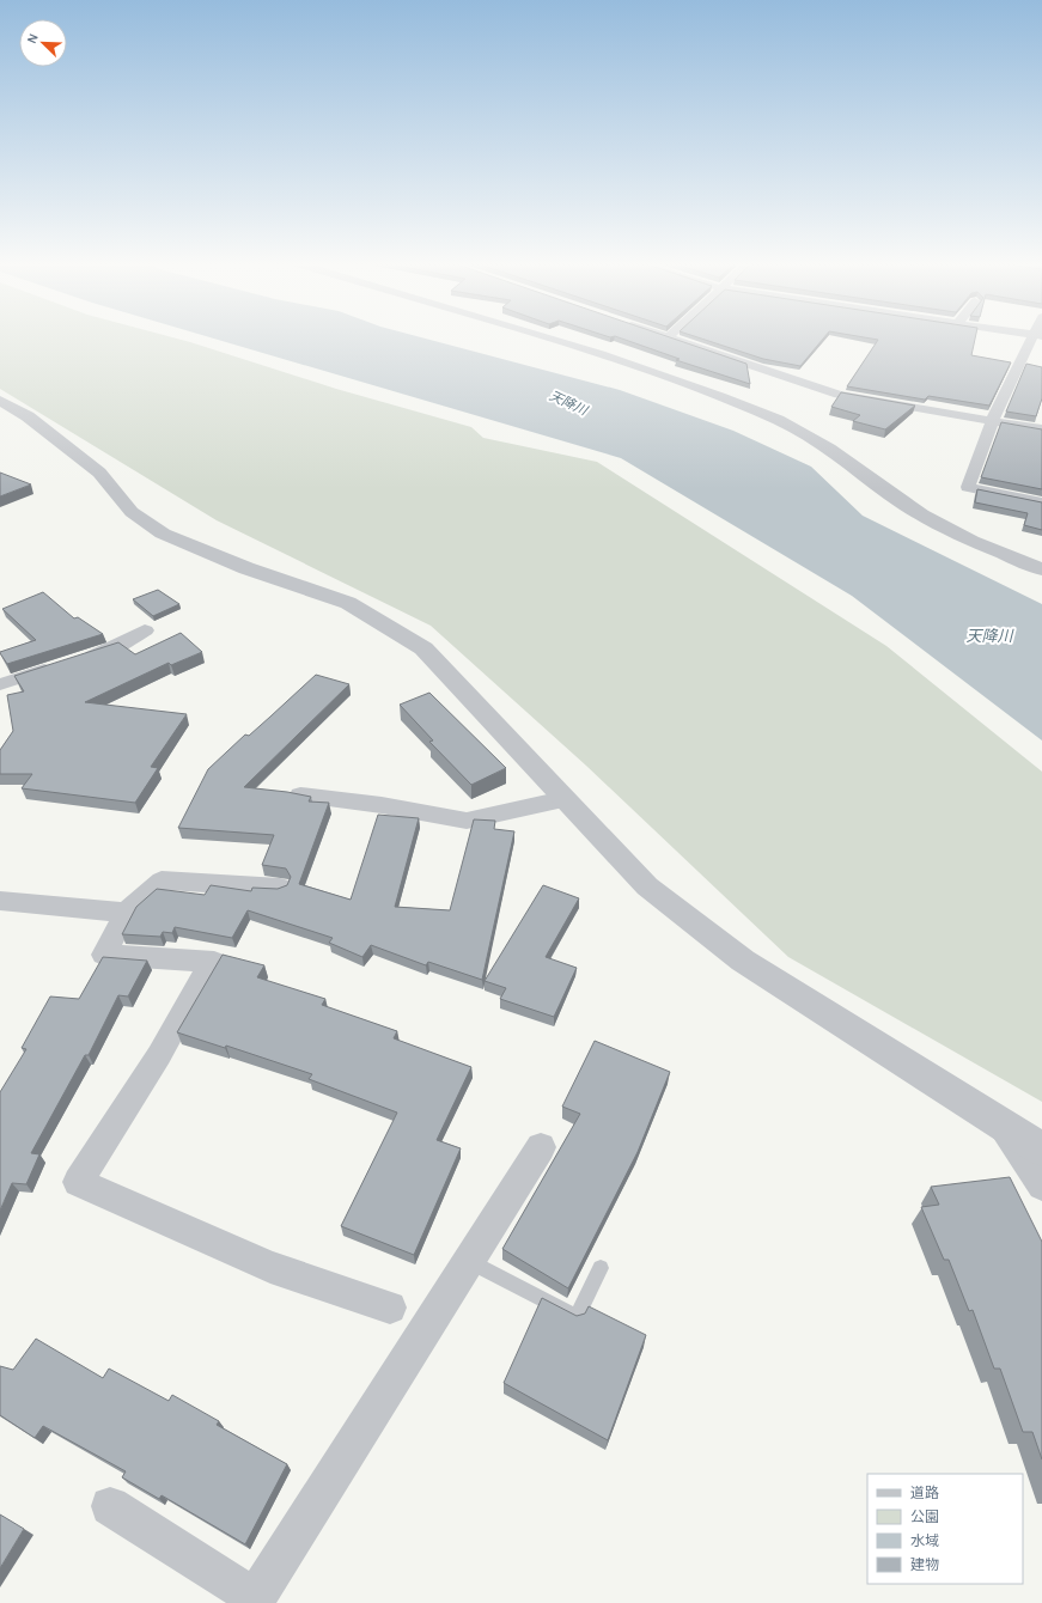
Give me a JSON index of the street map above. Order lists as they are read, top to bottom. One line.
{"water":["天降川"],"legend":["道路","公園","水域","建物"],"north":"top left"}
